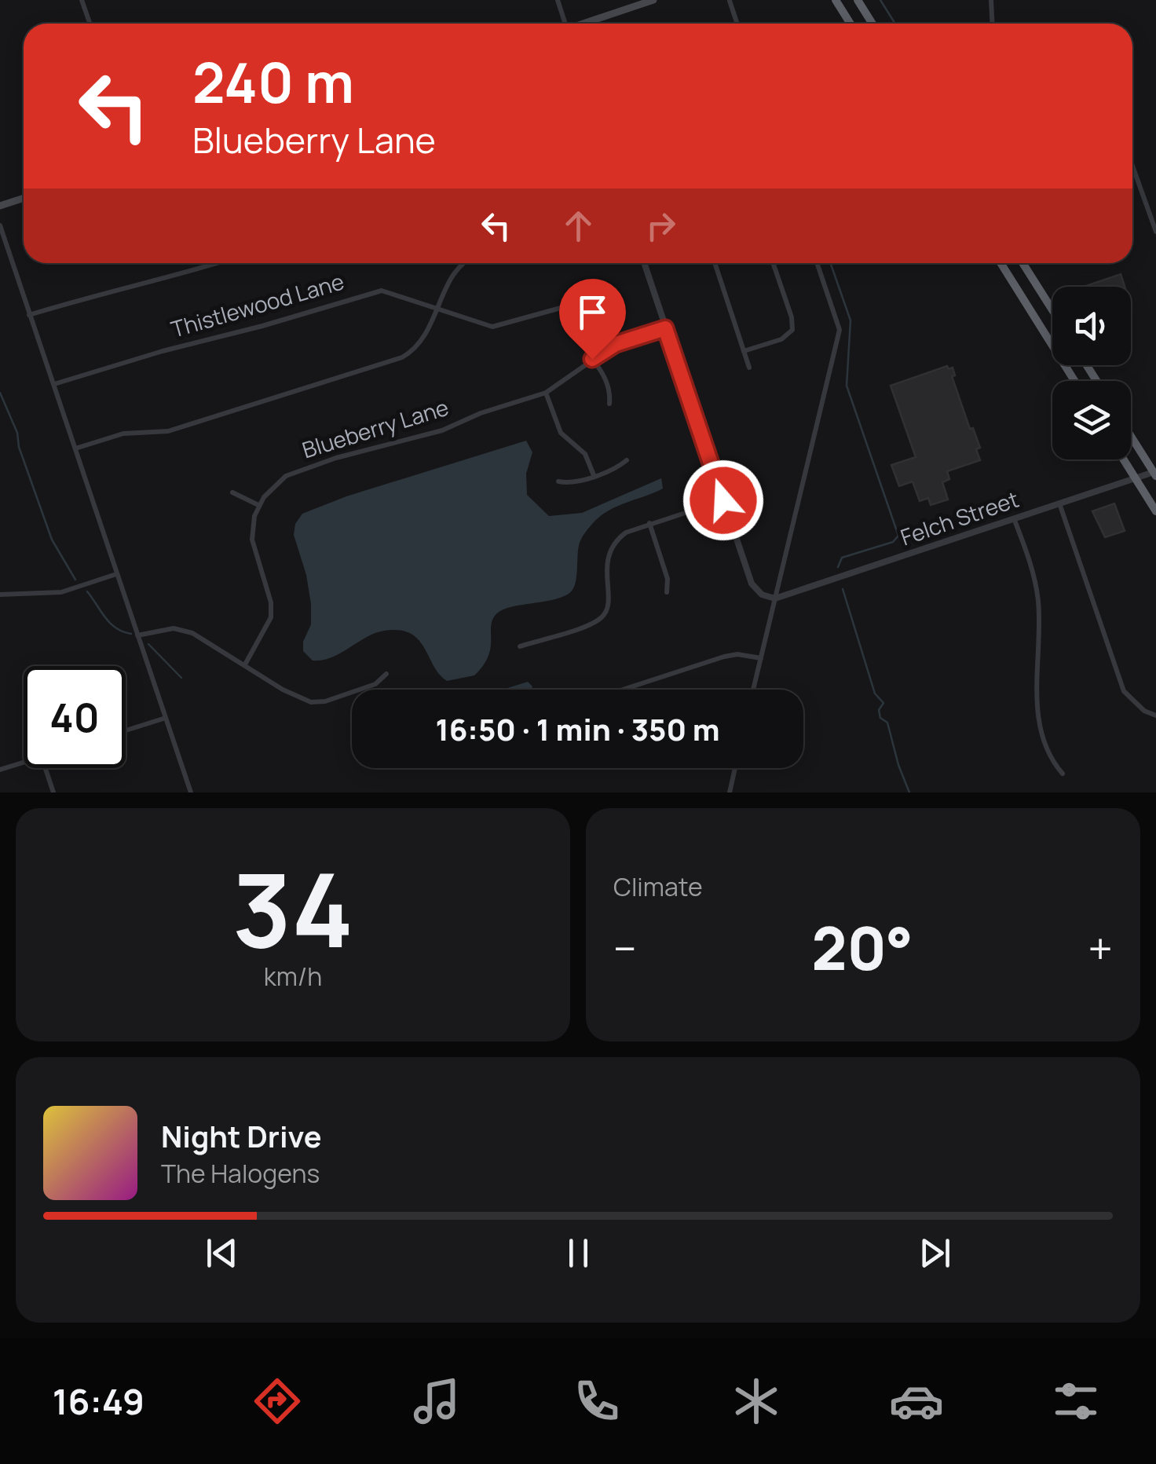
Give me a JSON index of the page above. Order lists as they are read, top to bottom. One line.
{"streets":{"street":["Thistlewood Lane","Blueberry Lane","Felch Street"]},"page":{"turn":["240 m","Blueberry Lane"],"limit":"40","trip":"16:50 · 1 min · 350 m","tile":[["34","km/h"],"Climate"],"heat":["−","20°","+"],"song":["Night Drive","The Halogens"],"tabs":"16:49"}}
